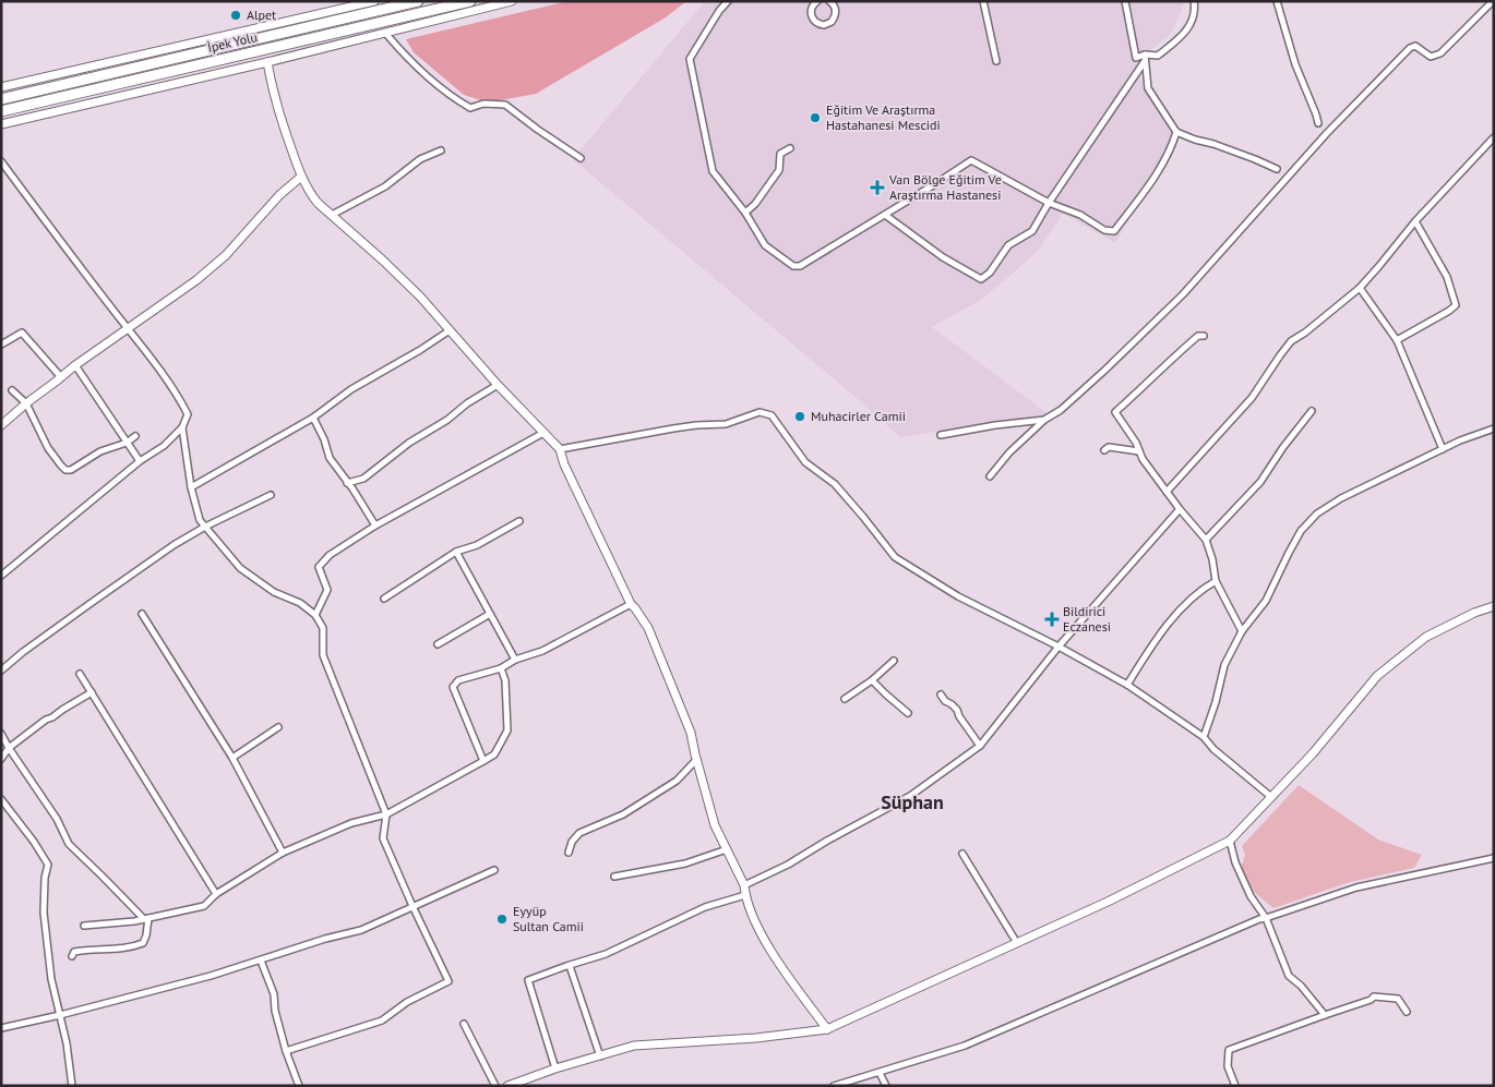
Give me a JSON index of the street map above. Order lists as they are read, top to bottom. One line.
{"streets":{"highway":["İpek Yolu"]},"districts":["Süphan"],"places":{"other":["Alpet","Eğitim Ve Araştırma Hastahanesi Mescidi","Muhacirler Camii","Eyyüp Sultan Camii"],"health":["Van Bölge Eğitim Ve Araştırma Hastanesi","Bildirici Eczanesi"]}}
